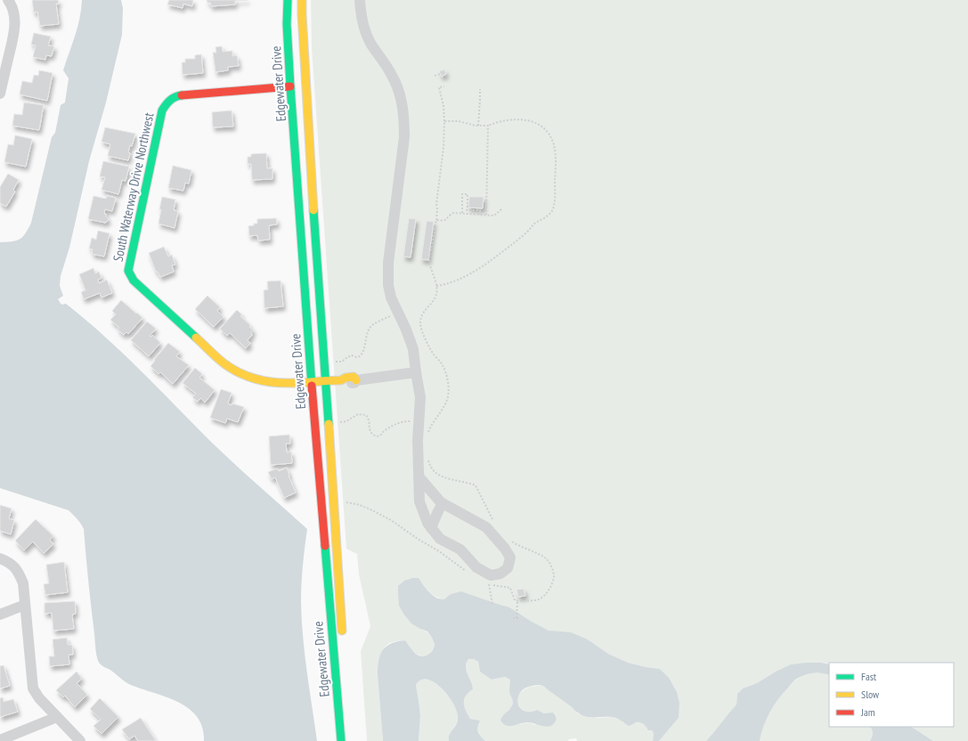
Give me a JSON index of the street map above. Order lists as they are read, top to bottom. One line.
{"streets":{"street":["Edgewater Drive","South Waterway Drive Northwest"]},"crossings":[["Edgewater Drive","South Waterway Drive Northwest"]],"legend":["Fast","Slow","Jam"]}
